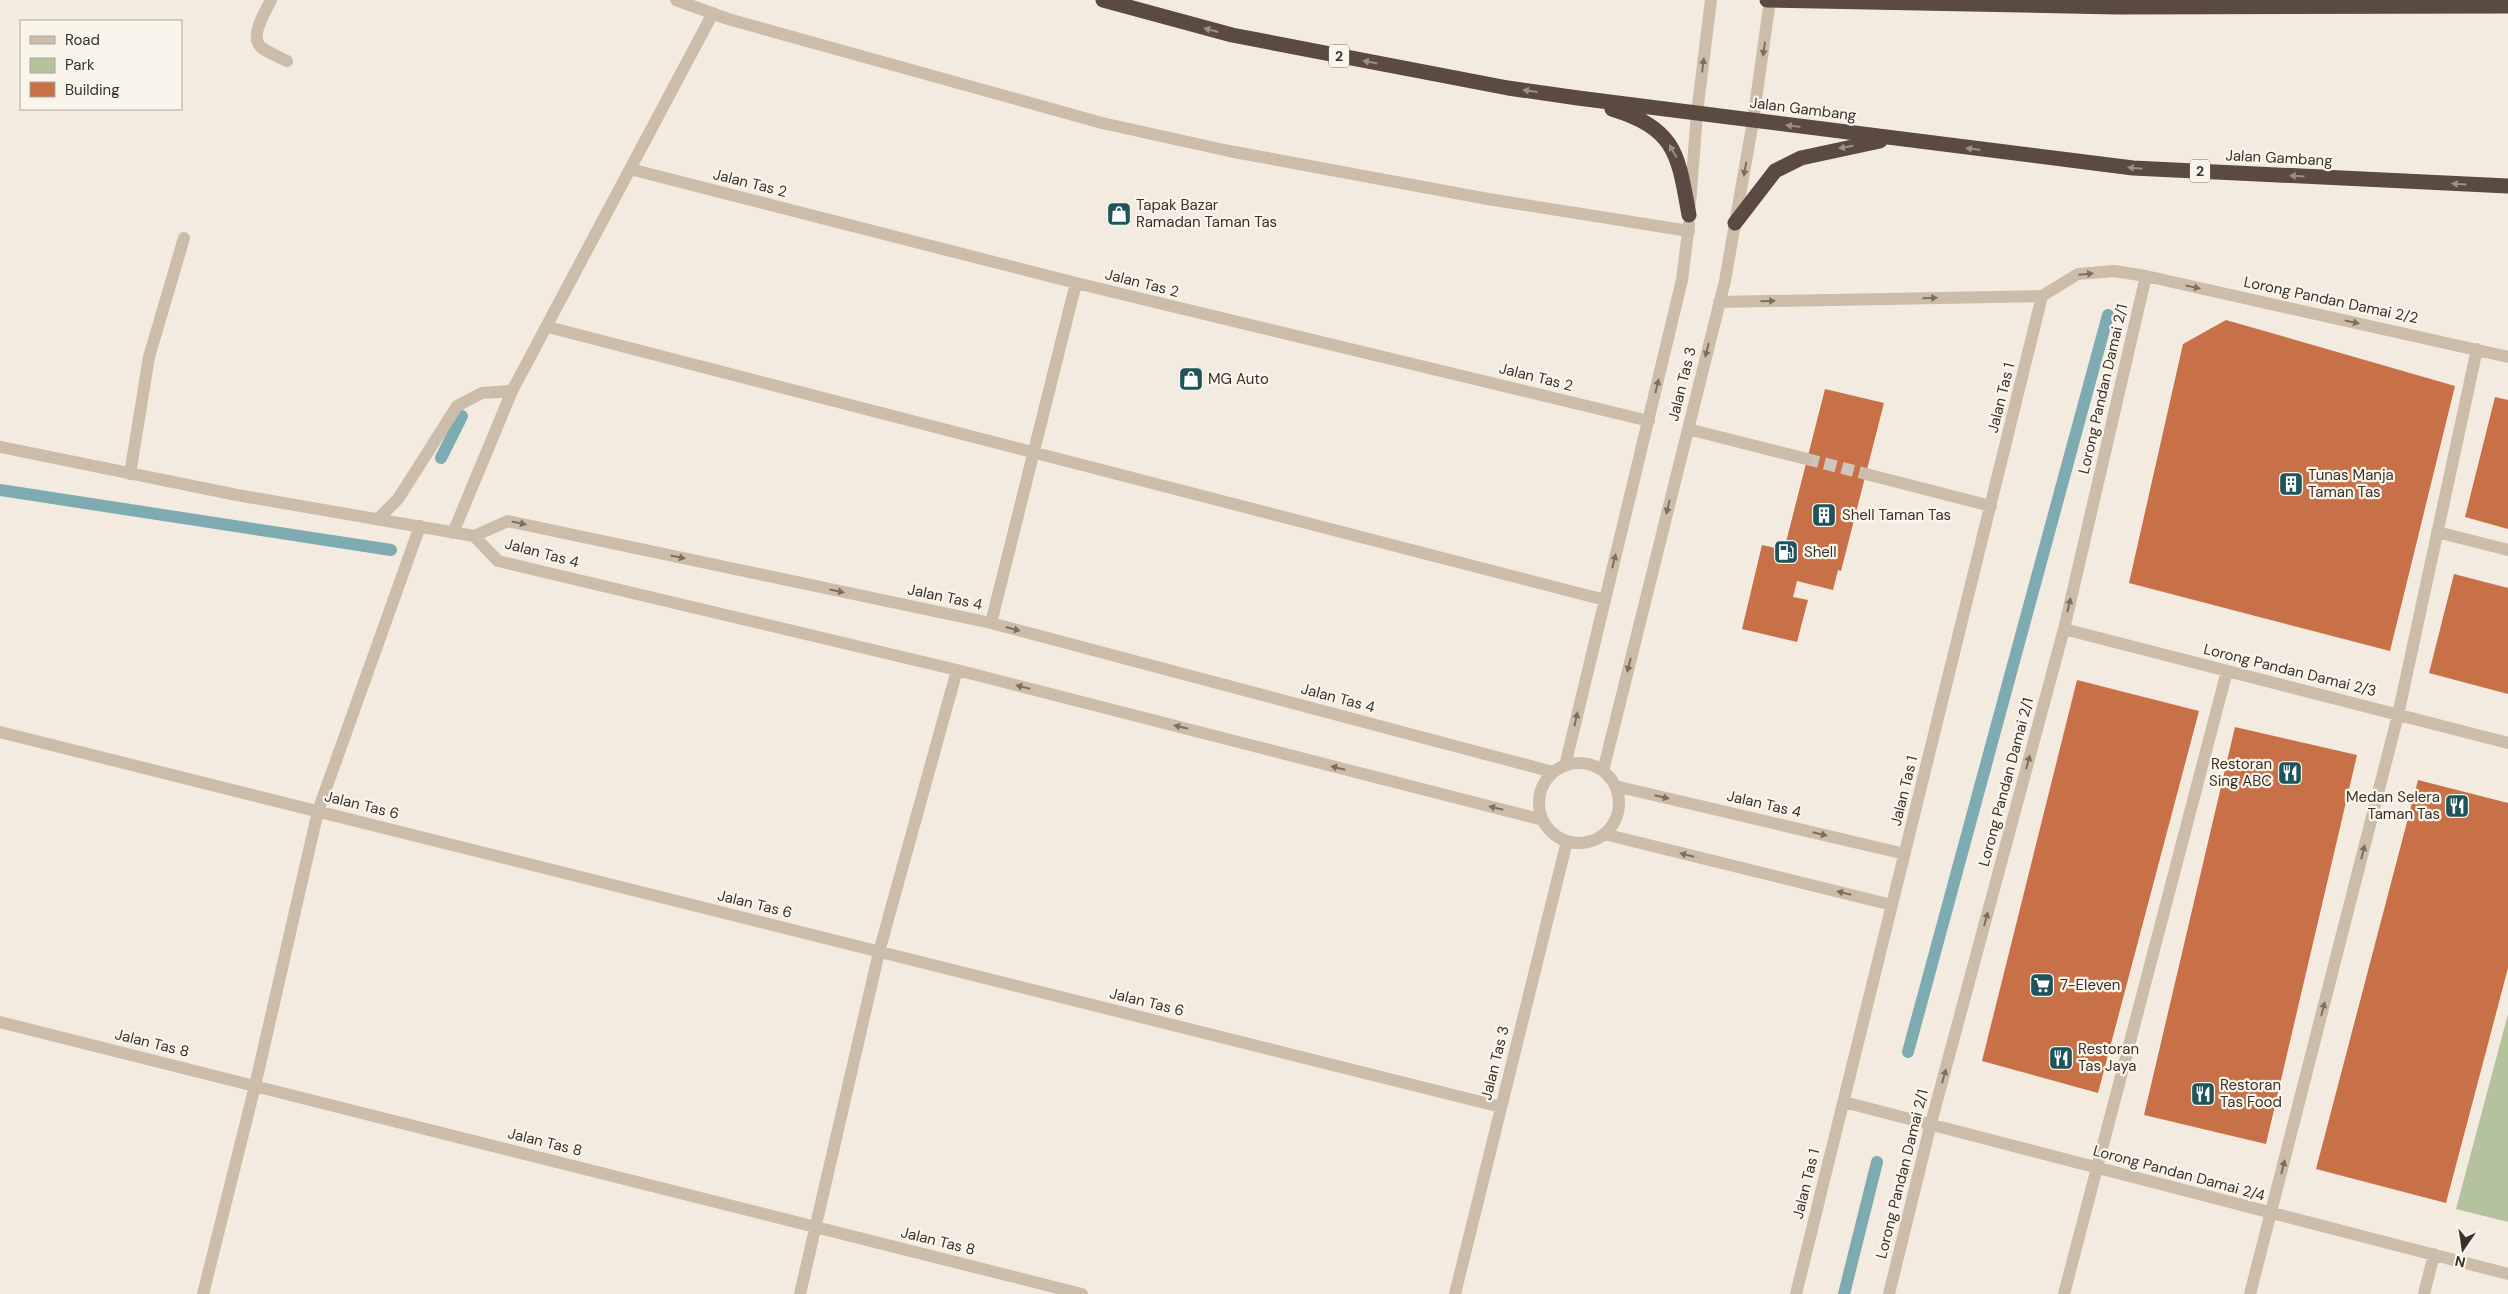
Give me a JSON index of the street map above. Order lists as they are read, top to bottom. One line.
{"streets":{"highway":["2","Jalan Gambang"],"street":["Jalan Tas 2","Lorong Pandan Damai 2/2","Jalan Tas 3","Lorong Pandan Damai 2/1","Jalan Tas 1","Jalan Tas 4","Lorong Pandan Damai 2/3","Jalan Tas 6","Jalan Tas 8","Lorong Pandan Damai 2/4"]},"crossings":[["Jalan Gambang","Jalan Tas 3"],["Jalan Tas 2","Jalan Tas 3"],["Lorong Pandan Damai 2/2","Lorong Pandan Damai 2/1"],["Lorong Pandan Damai 2/2","Jalan Tas 1"],["Jalan Tas 3","Jalan Tas 4"],["Jalan Tas 3","Jalan Tas 6"],["Lorong Pandan Damai 2/1","Lorong Pandan Damai 2/3"],["Lorong Pandan Damai 2/1","Lorong Pandan Damai 2/4"],["Jalan Tas 1","Jalan Tas 4"],["Jalan Tas 1","Lorong Pandan Damai 2/4"]],"one_way":["Jalan Gambang","Lorong Pandan Damai 2/2","Lorong Pandan Damai 2/1"],"places":{"shop":["Tapak Bazar Ramadan Taman Tas","MG Auto"],"building":["Tunas Manja Taman Tas","Shell Taman Tas"],"fuel station":["Shell"],"restaurant":["Restoran Sing ABC","Medan Selera Taman Tas","Restoran Tas Jaya","Restoran Tas Food"],"supermarket":["7-Eleven"]},"legend":["Road","Park","Building"],"north":"bottom"}
